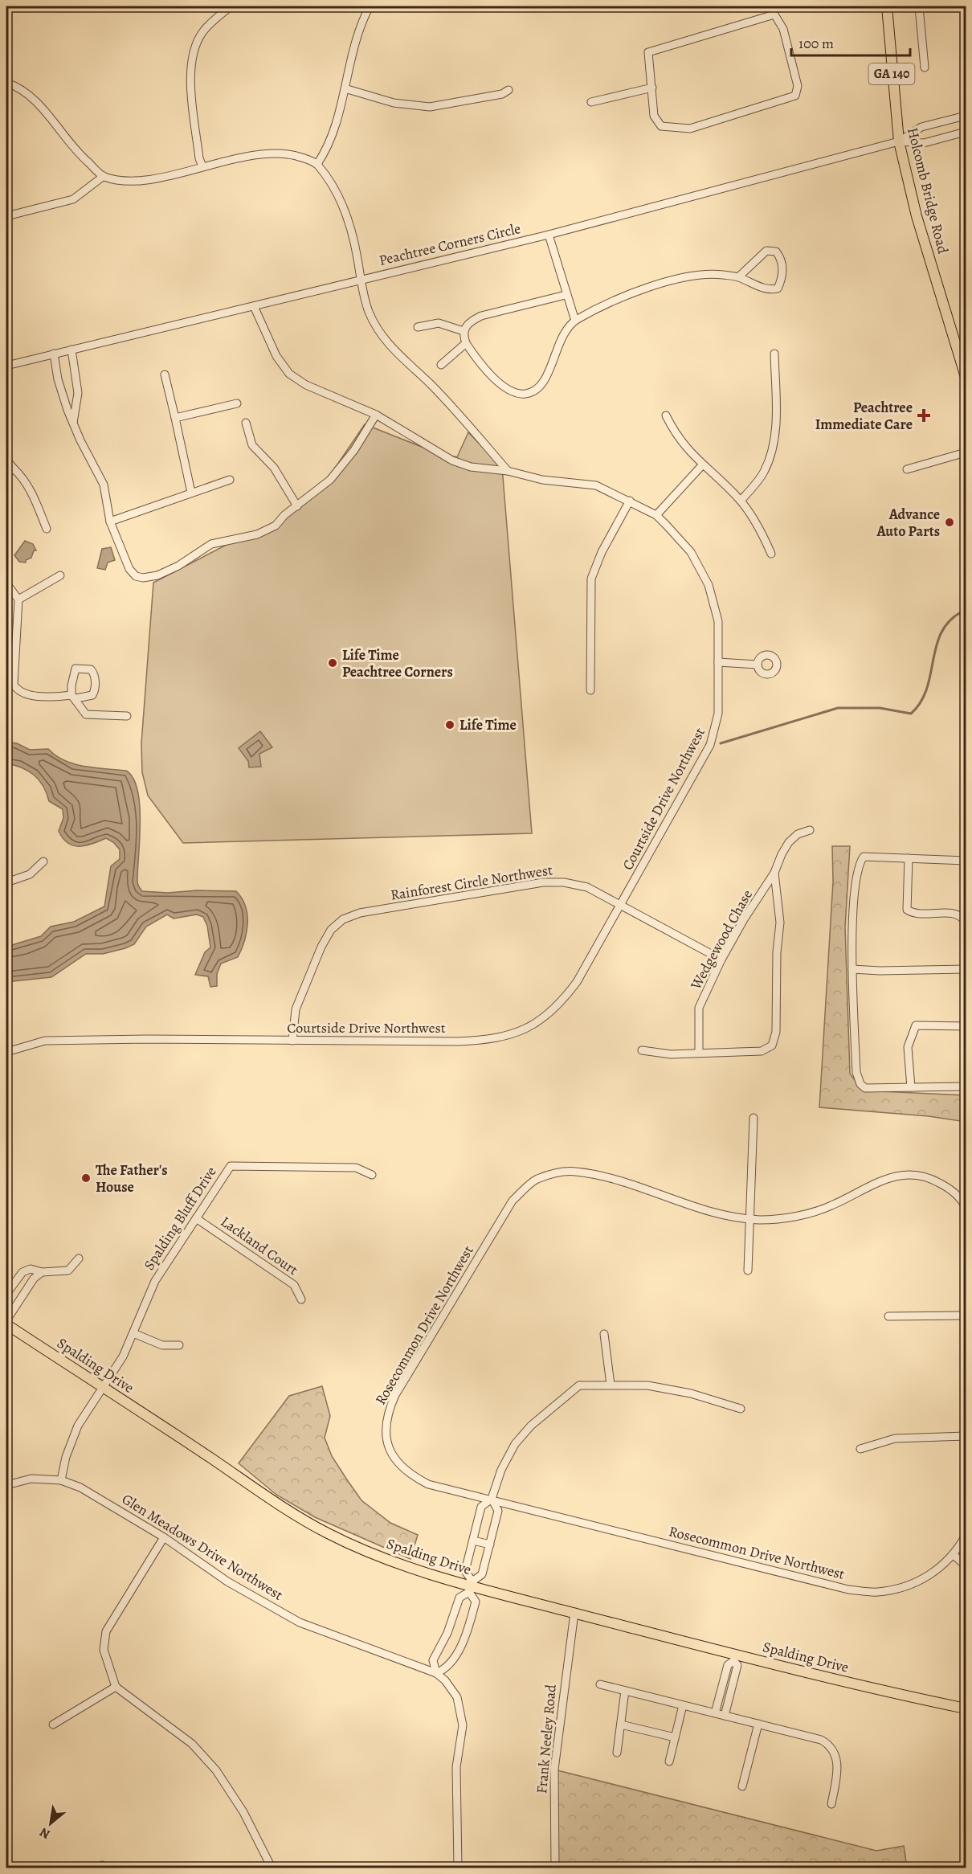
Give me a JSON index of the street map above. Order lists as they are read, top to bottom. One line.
{"streets":{"main road":["GA 140","Holcomb Bridge Road","Spalding Drive"],"street":["Peachtree Corners Circle","Courtside Drive Northwest","Rainforest Circle Northwest","Wedgewood Chase","Spalding Bluff Drive","Lackland Court","Rosecommon Drive Northwest","Glen Meadows Drive Northwest","Frank Neeley Road"]},"crossings":[["Holcomb Bridge Road","Peachtree Corners Circle"],["Peachtree Corners Circle","Courtside Drive Northwest"],["Courtside Drive Northwest","Rainforest Circle Northwest"],["Rainforest Circle Northwest","Wedgewood Chase"],["Spalding Bluff Drive","Lackland Court"],["Spalding Bluff Drive","Spalding Drive"],["Spalding Bluff Drive","Glen Meadows Drive Northwest"],["Spalding Drive","Frank Neeley Road"]],"places":{"health":["Peachtree Immediate Care"],"other":["Advance Auto Parts","Life Time Peachtree Corners","Life Time","The Father's House"]},"scale_bar":"100 m","north":"bottom left"}
